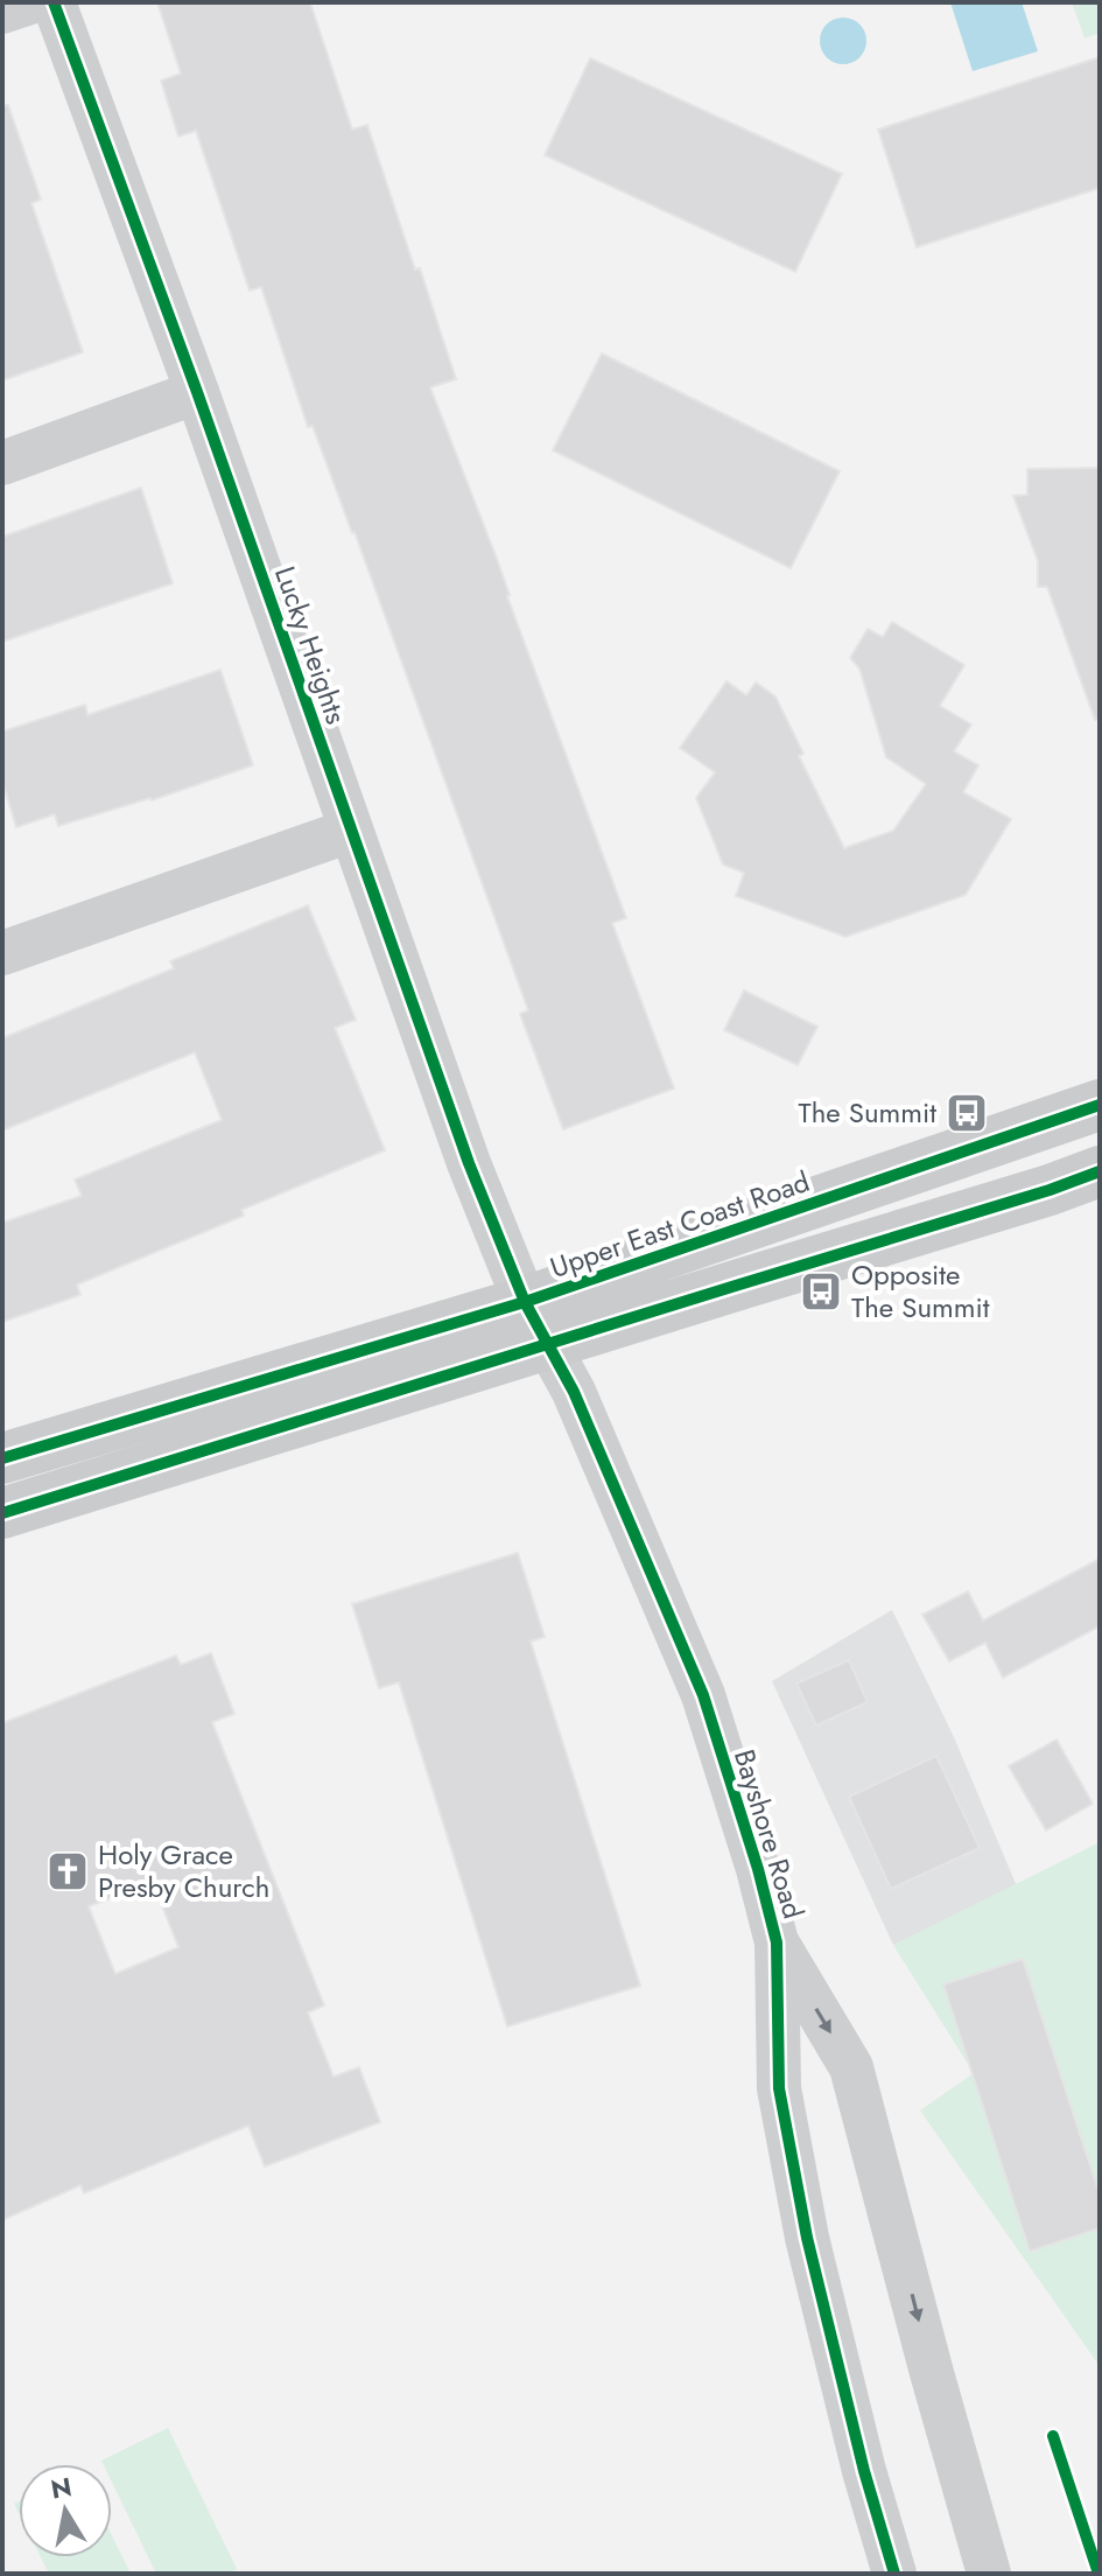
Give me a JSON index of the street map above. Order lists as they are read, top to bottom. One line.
{"streets":{"main road":["Upper East Coast Road"],"street":["Lucky Heights","Bayshore Road"]},"crossings":[["Lucky Heights","Upper East Coast Road"],["Lucky Heights","Bayshore Road"],["Upper East Coast Road","Bayshore Road"]],"places":{"bus stop":["The Summit","Opposite The Summit"],"church":["Holy Grace Presby Church"]},"north":"top"}
